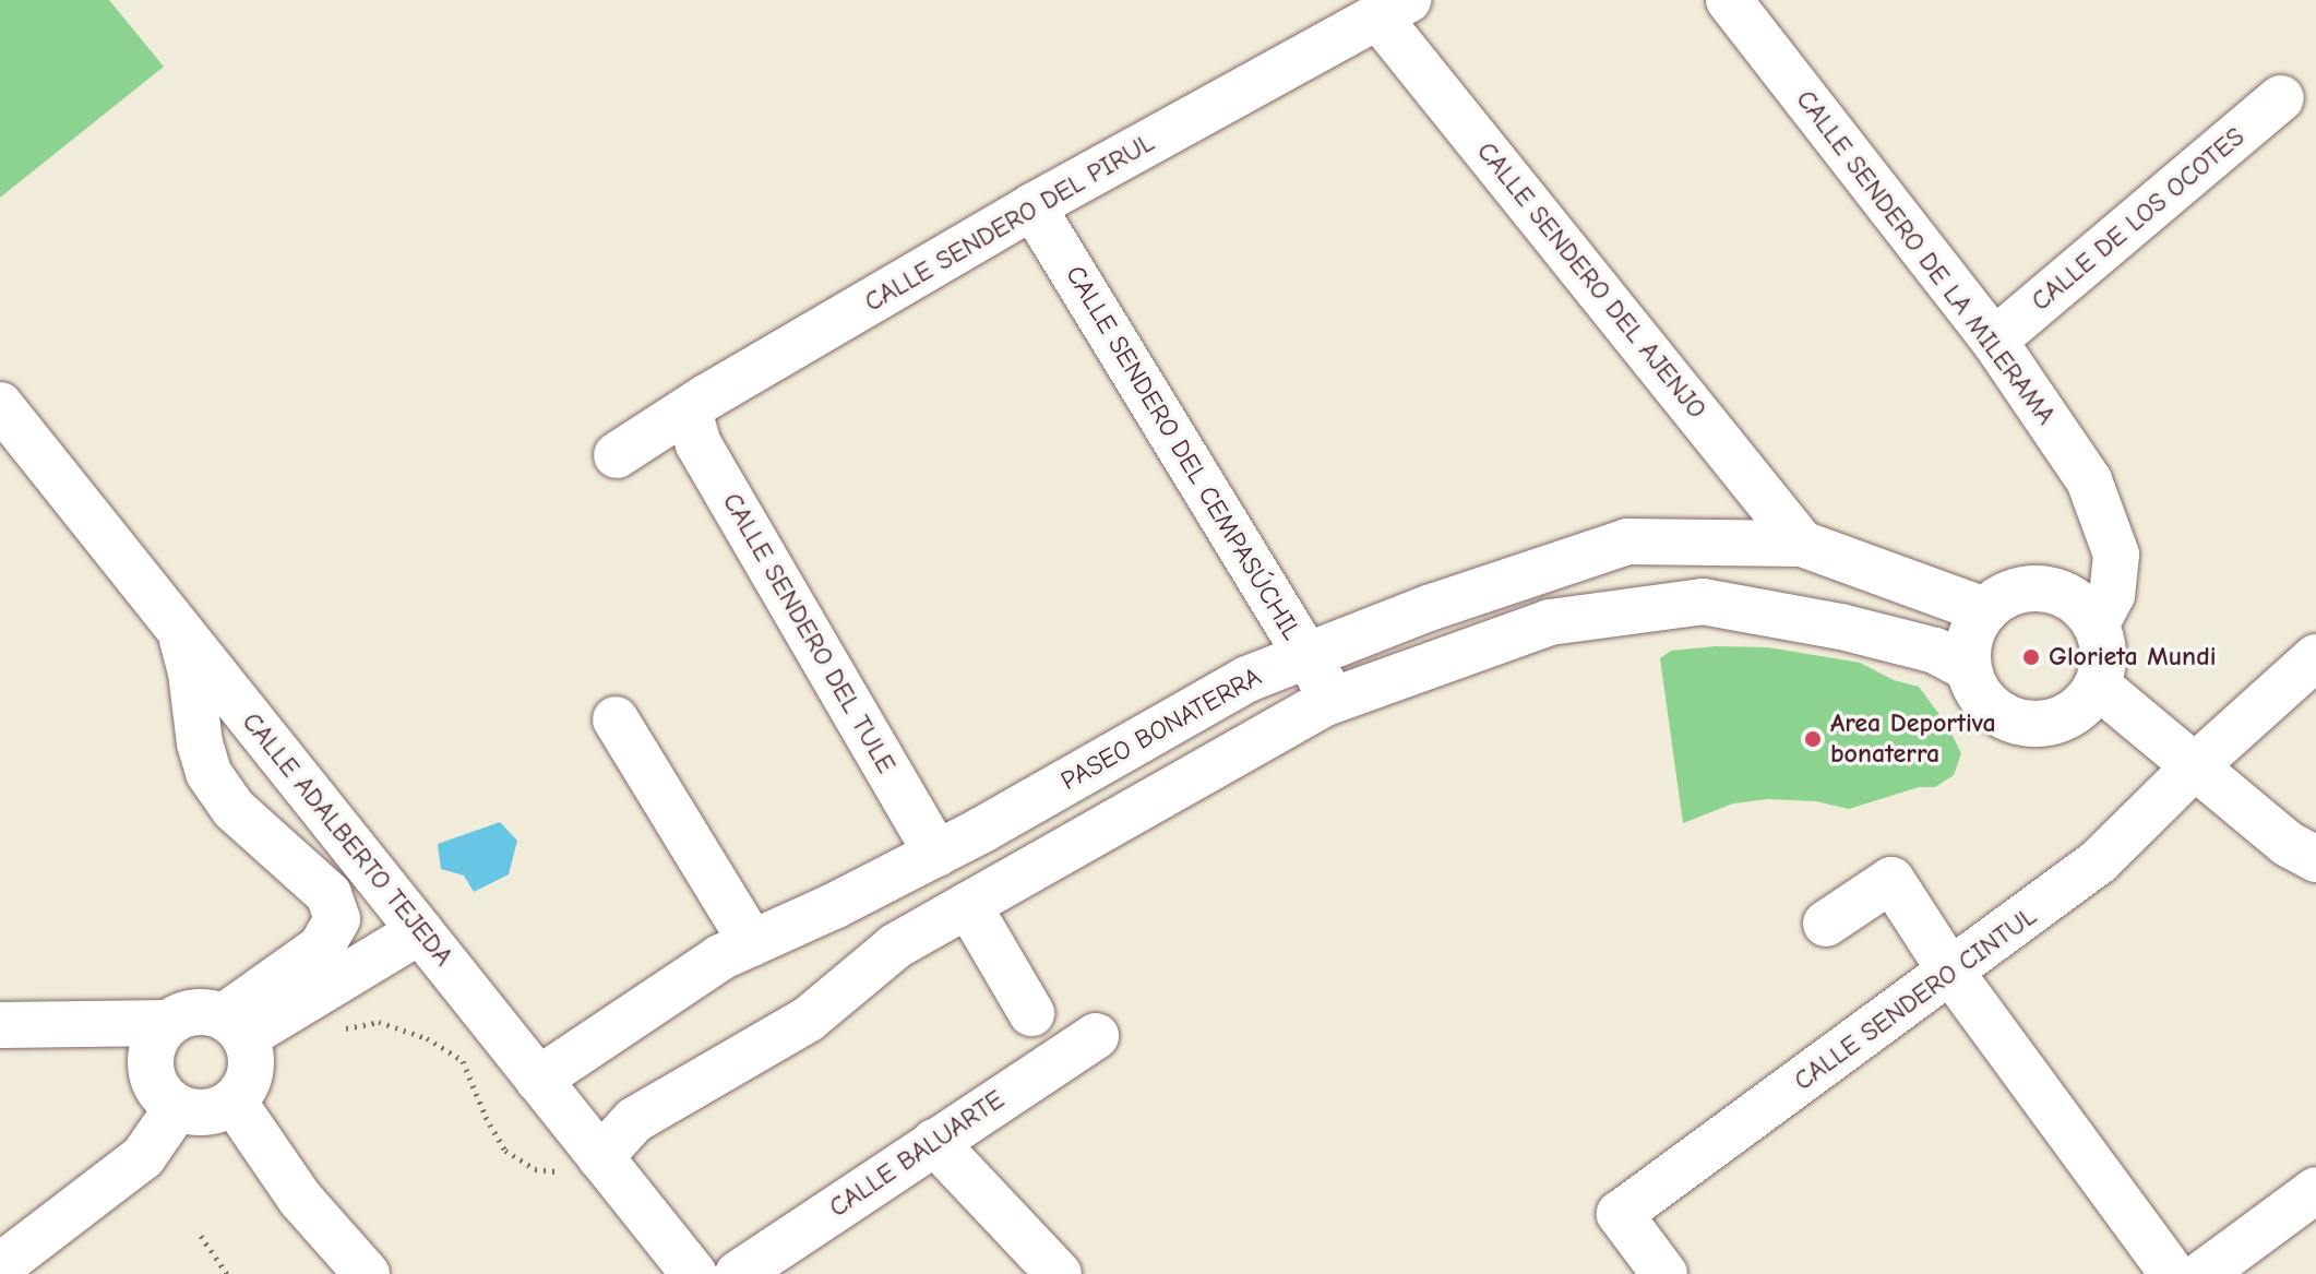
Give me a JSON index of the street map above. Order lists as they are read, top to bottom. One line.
{"streets":{"street":["CALLE DE LOS OCOTES","CALLE SENDERO DEL PIRUL","CALLE SENDERO DE LA MILERAMA","CALLE SENDERO DEL AJENJO","CALLE SENDERO DEL CEMPASÚCHIL","CALLE SENDERO DEL TULE","PASEO BONATERRA","CALLE ADALBERTO TEJEDA","CALLE SENDERO CINTUL","CALLE BALUARTE"]},"crossings":[["CALLE DE LOS OCOTES","CALLE SENDERO DE LA MILERAMA"],["CALLE SENDERO DEL PIRUL","CALLE SENDERO DEL AJENJO"],["CALLE SENDERO DEL PIRUL","CALLE SENDERO DEL CEMPASÚCHIL"],["CALLE SENDERO DEL PIRUL","CALLE SENDERO DEL TULE"],["CALLE SENDERO DE LA MILERAMA","PASEO BONATERRA"],["CALLE SENDERO DEL AJENJO","PASEO BONATERRA"],["CALLE SENDERO DEL CEMPASÚCHIL","PASEO BONATERRA"],["CALLE SENDERO DEL TULE","PASEO BONATERRA"],["PASEO BONATERRA","CALLE ADALBERTO TEJEDA"]],"places":["Glorieta Mundi","Area Deportiva bonaterra"]}
